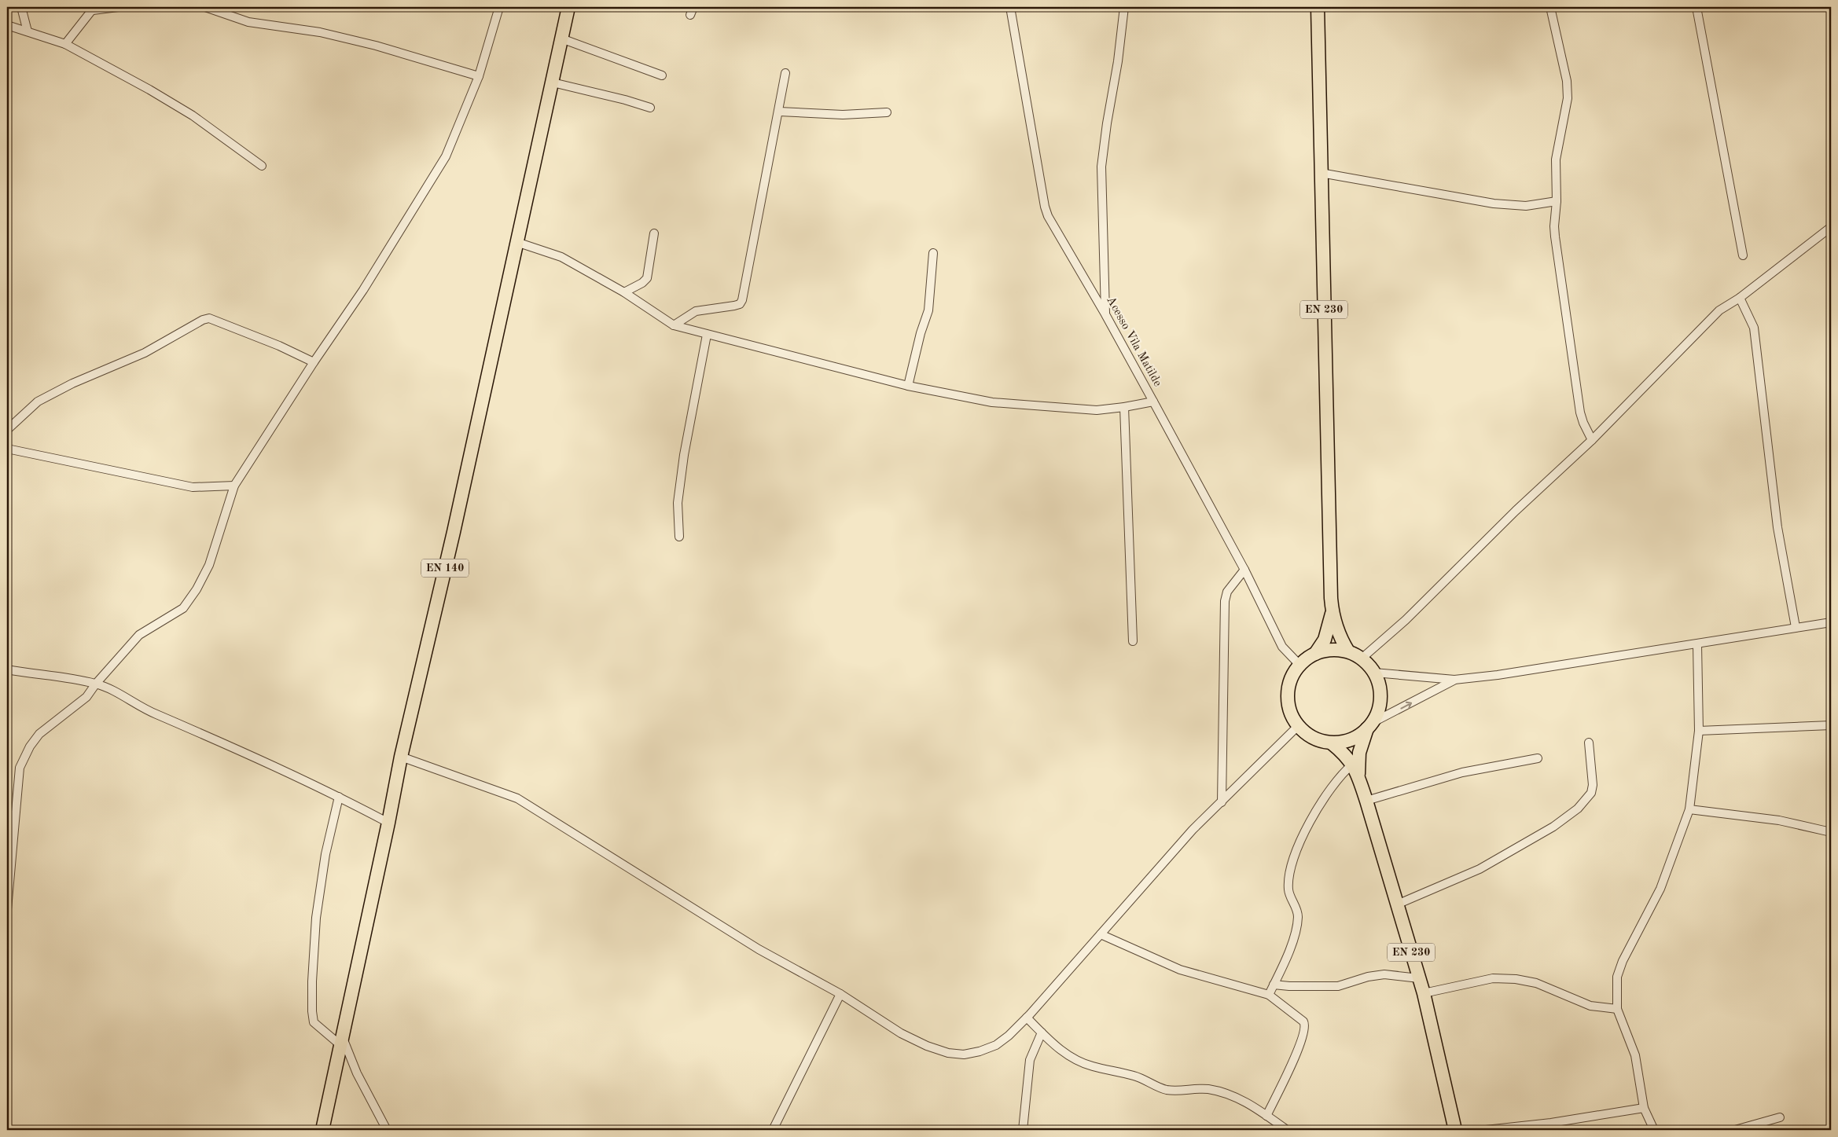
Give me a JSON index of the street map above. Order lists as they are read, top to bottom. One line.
{"streets":{"main road":["EN 230","EN 140"],"street":["Acesso Vila Matilde"]},"crossings":[["EN 230","Acesso Vila Matilde"]]}
